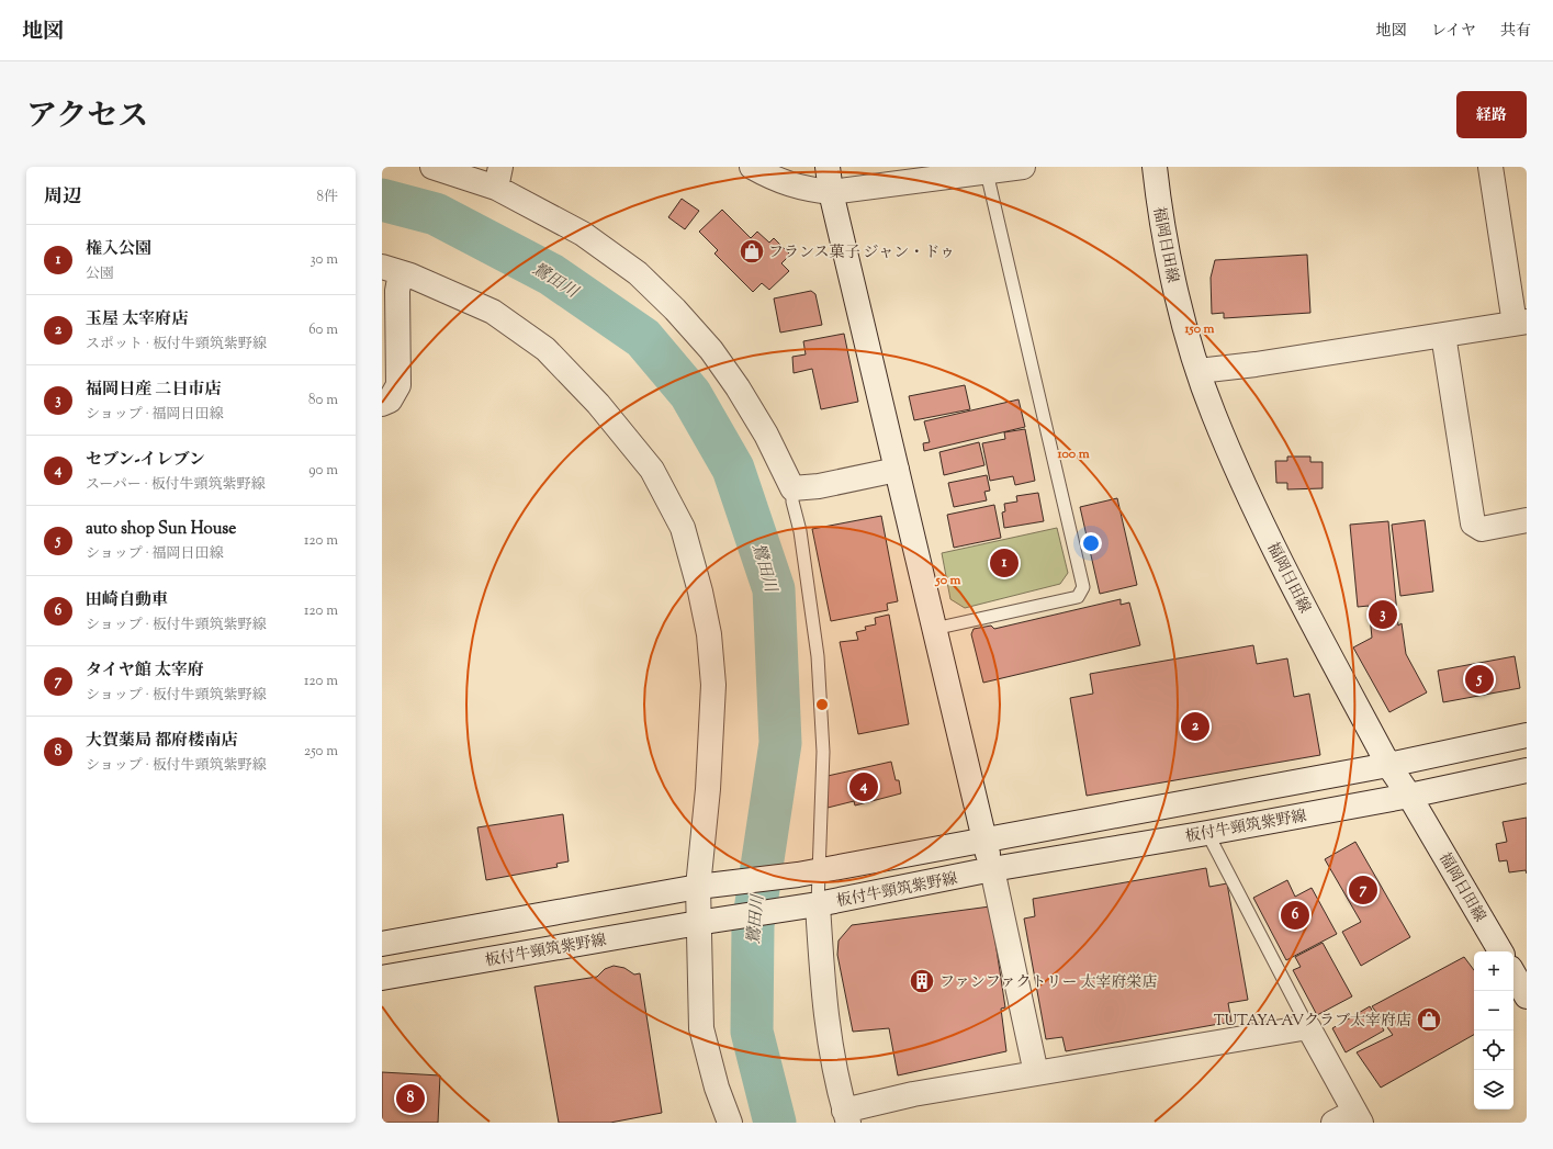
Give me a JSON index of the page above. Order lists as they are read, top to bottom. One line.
{"streets":{"street":["福岡日田線","板付牛頸筑紫野線"]},"crossings":[["福岡日田線","板付牛頸筑紫野線"]],"water":["鷺田川"],"places":{"shop":["フランス菓子 ジャン・ドゥ","TUTAYA AVクラブ太宰府店"],"building":["ファンファクトリー 太宰府栄店"]},"page":{"header":"地図","nav":["地図","レイヤ","共有"],"title":"アクセス","buttons":"経路","heading":["周辺","8件"],"list":[{"mark":"1","name":"権入公園","note":"公園","value":"30 m"},{"mark":"2","name":"玉屋 太宰府店","note":"スポット · 板付牛頸筑紫野線","value":"60 m"},{"mark":"3","name":"福岡日産 二日市店","note":"ショップ · 福岡日田線","value":"80 m"},{"mark":"4","name":"セブン-イレブン","note":"スーパー · 板付牛頸筑紫野線","value":"90 m"},{"mark":"5","name":"auto shop Sun House","note":"ショップ · 福岡日田線","value":"120 m"},{"mark":"6","name":"田崎自動車","note":"ショップ · 板付牛頸筑紫野線","value":"120 m"},{"mark":"7","name":"タイヤ館 太宰府","note":"ショップ · 板付牛頸筑紫野線","value":"120 m"},{"mark":"8","name":"大賀薬局 都府楼南店","note":"ショップ · 板付牛頸筑紫野線","value":"250 m"}],"pins":["1","3","5","2","4","7","6","8"],"map_buttons":["+","−"]},"rings":["150 m","100 m","50 m"]}
